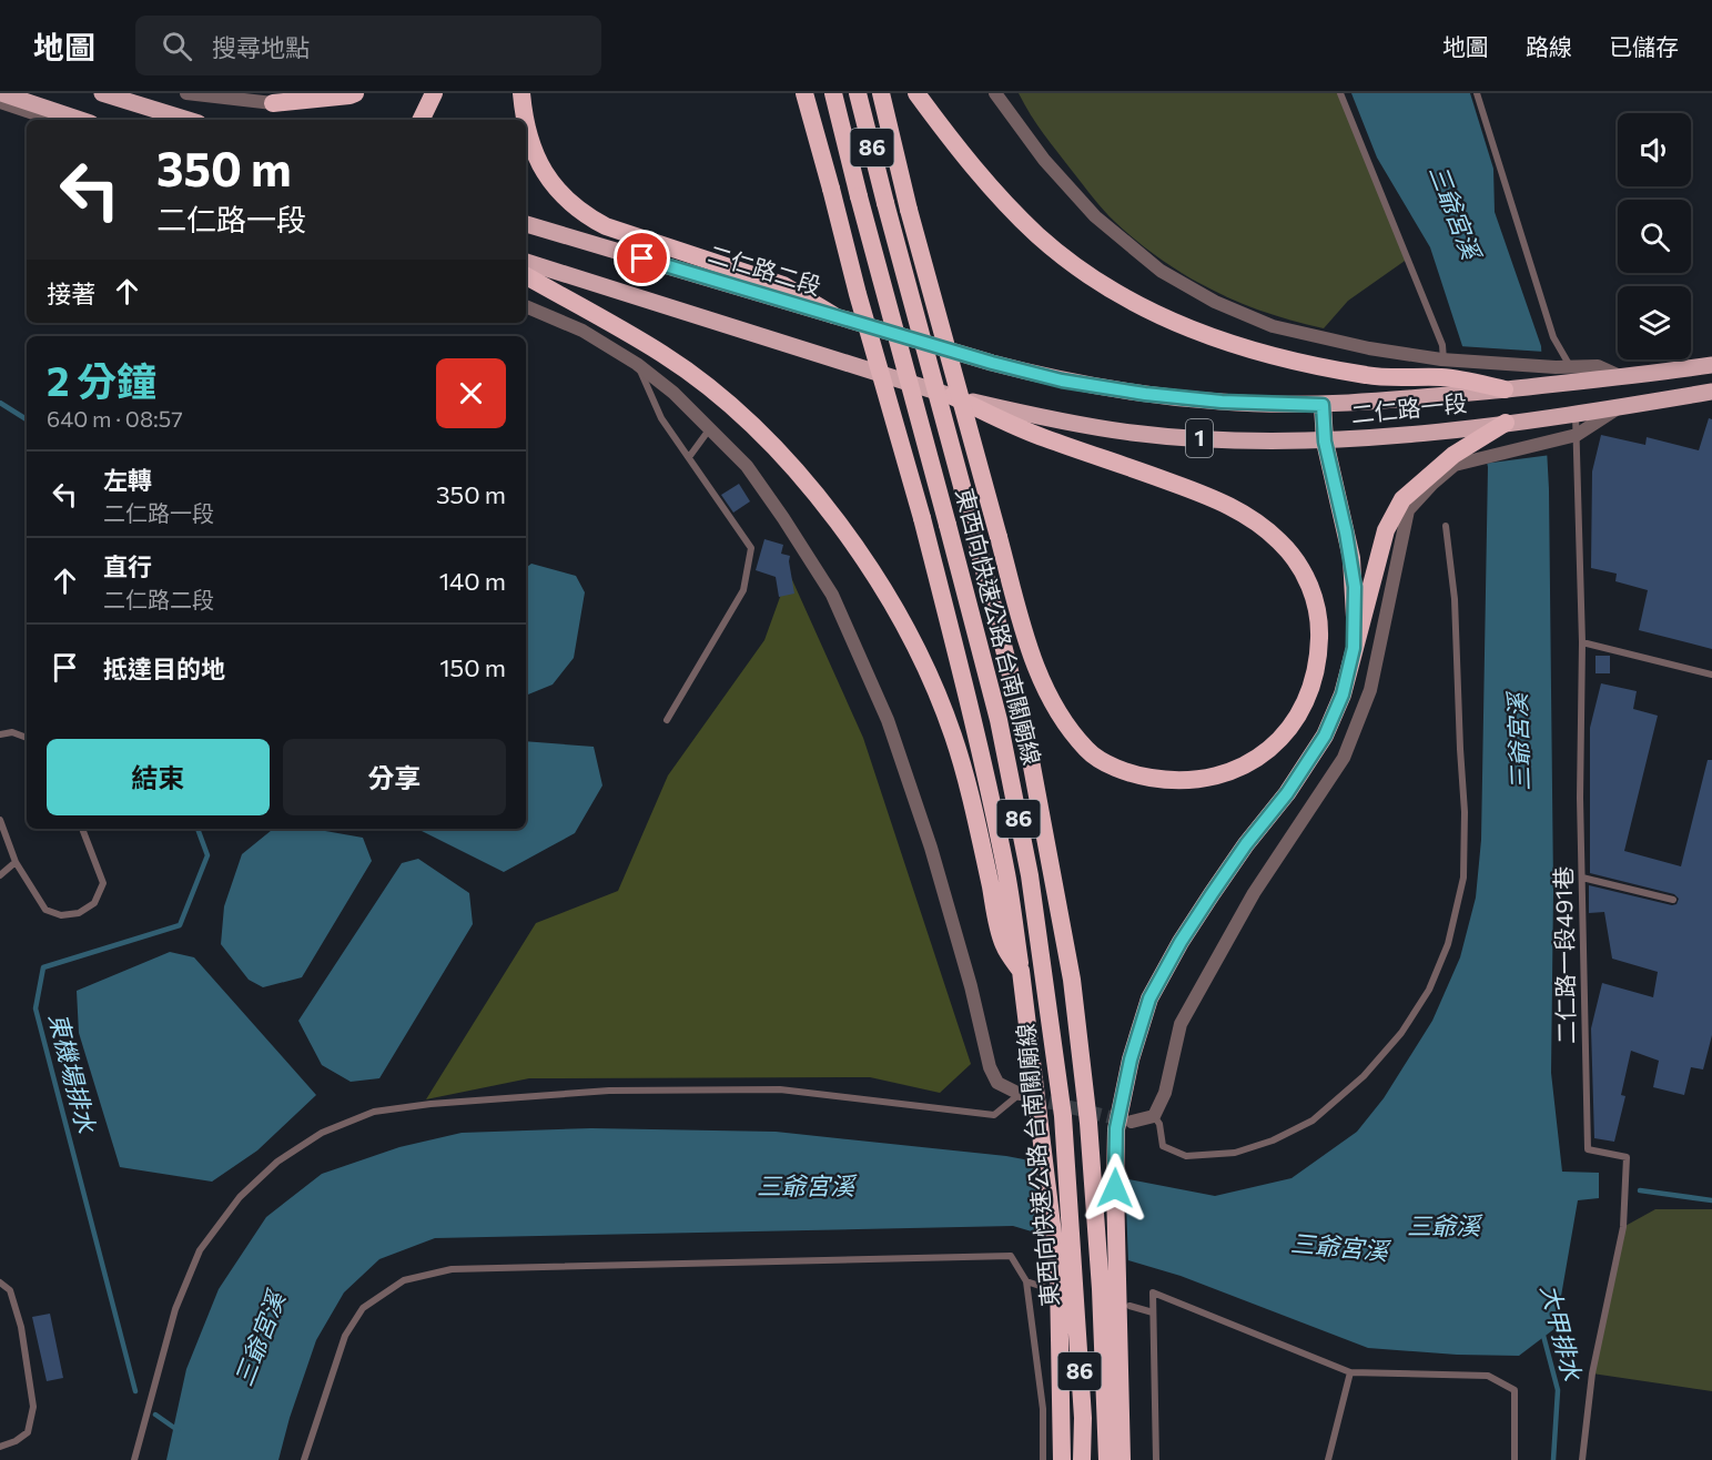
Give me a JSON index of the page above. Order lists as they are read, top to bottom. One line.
{"streets":{"highway":["86","東西向快速公路 台南關廟線"],"main road":["二仁路二段","二仁路一段","1"],"lane":["二仁路一段491巷"]},"crossings":[["二仁路二段","二仁路一段"],["二仁路一段","1"],["二仁路一段","二仁路一段491巷"]],"water":["三爺宮溪","東機場排水","三爺溪","大甲排水"],"page":{"header":"地圖","search":"搜尋地點","nav":["地圖","路線","已儲存"],"turn":["350 m","二仁路一段"],"then":"接著","heading":["2 分鐘","640 m · 08:57"],"list":[{"name":"左轉","note":"二仁路一段","value":"350 m"},{"name":"直行","note":"二仁路二段","value":"140 m"},{"name":"抵達目的地","value":"150 m"}],"buttons":["結束","分享"]}}
